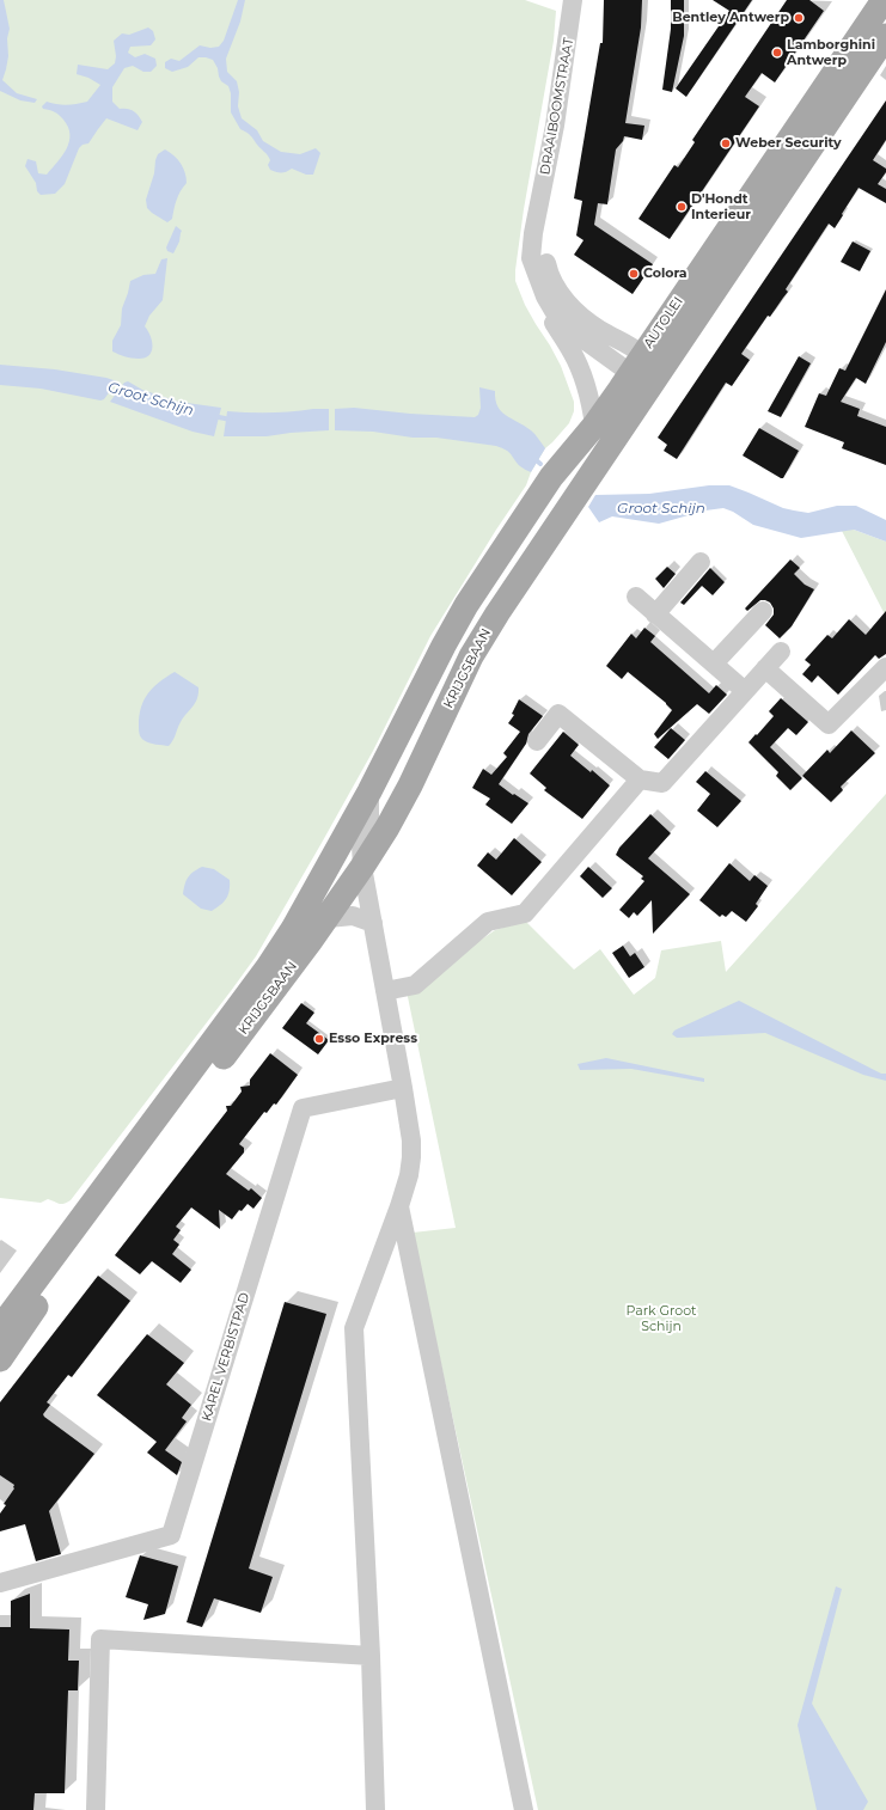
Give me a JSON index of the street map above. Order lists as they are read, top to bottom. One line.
{"streets":{"main road":["AUTOLEI","KRIJGSBAAN"],"street":["DRAAIBOOMSTRAAT","KAREL VERBISTPAD"]},"crossings":[["DRAAIBOOMSTRAAT","AUTOLEI"],["AUTOLEI","KRIJGSBAAN"]],"water":["Groot Schijn"],"parks":["Park Groot Schijn"],"places":["Bentley Antwerp","Lamborghini Antwerp","Weber Security","D'Hondt Interieur","Colora","Esso Express"]}
